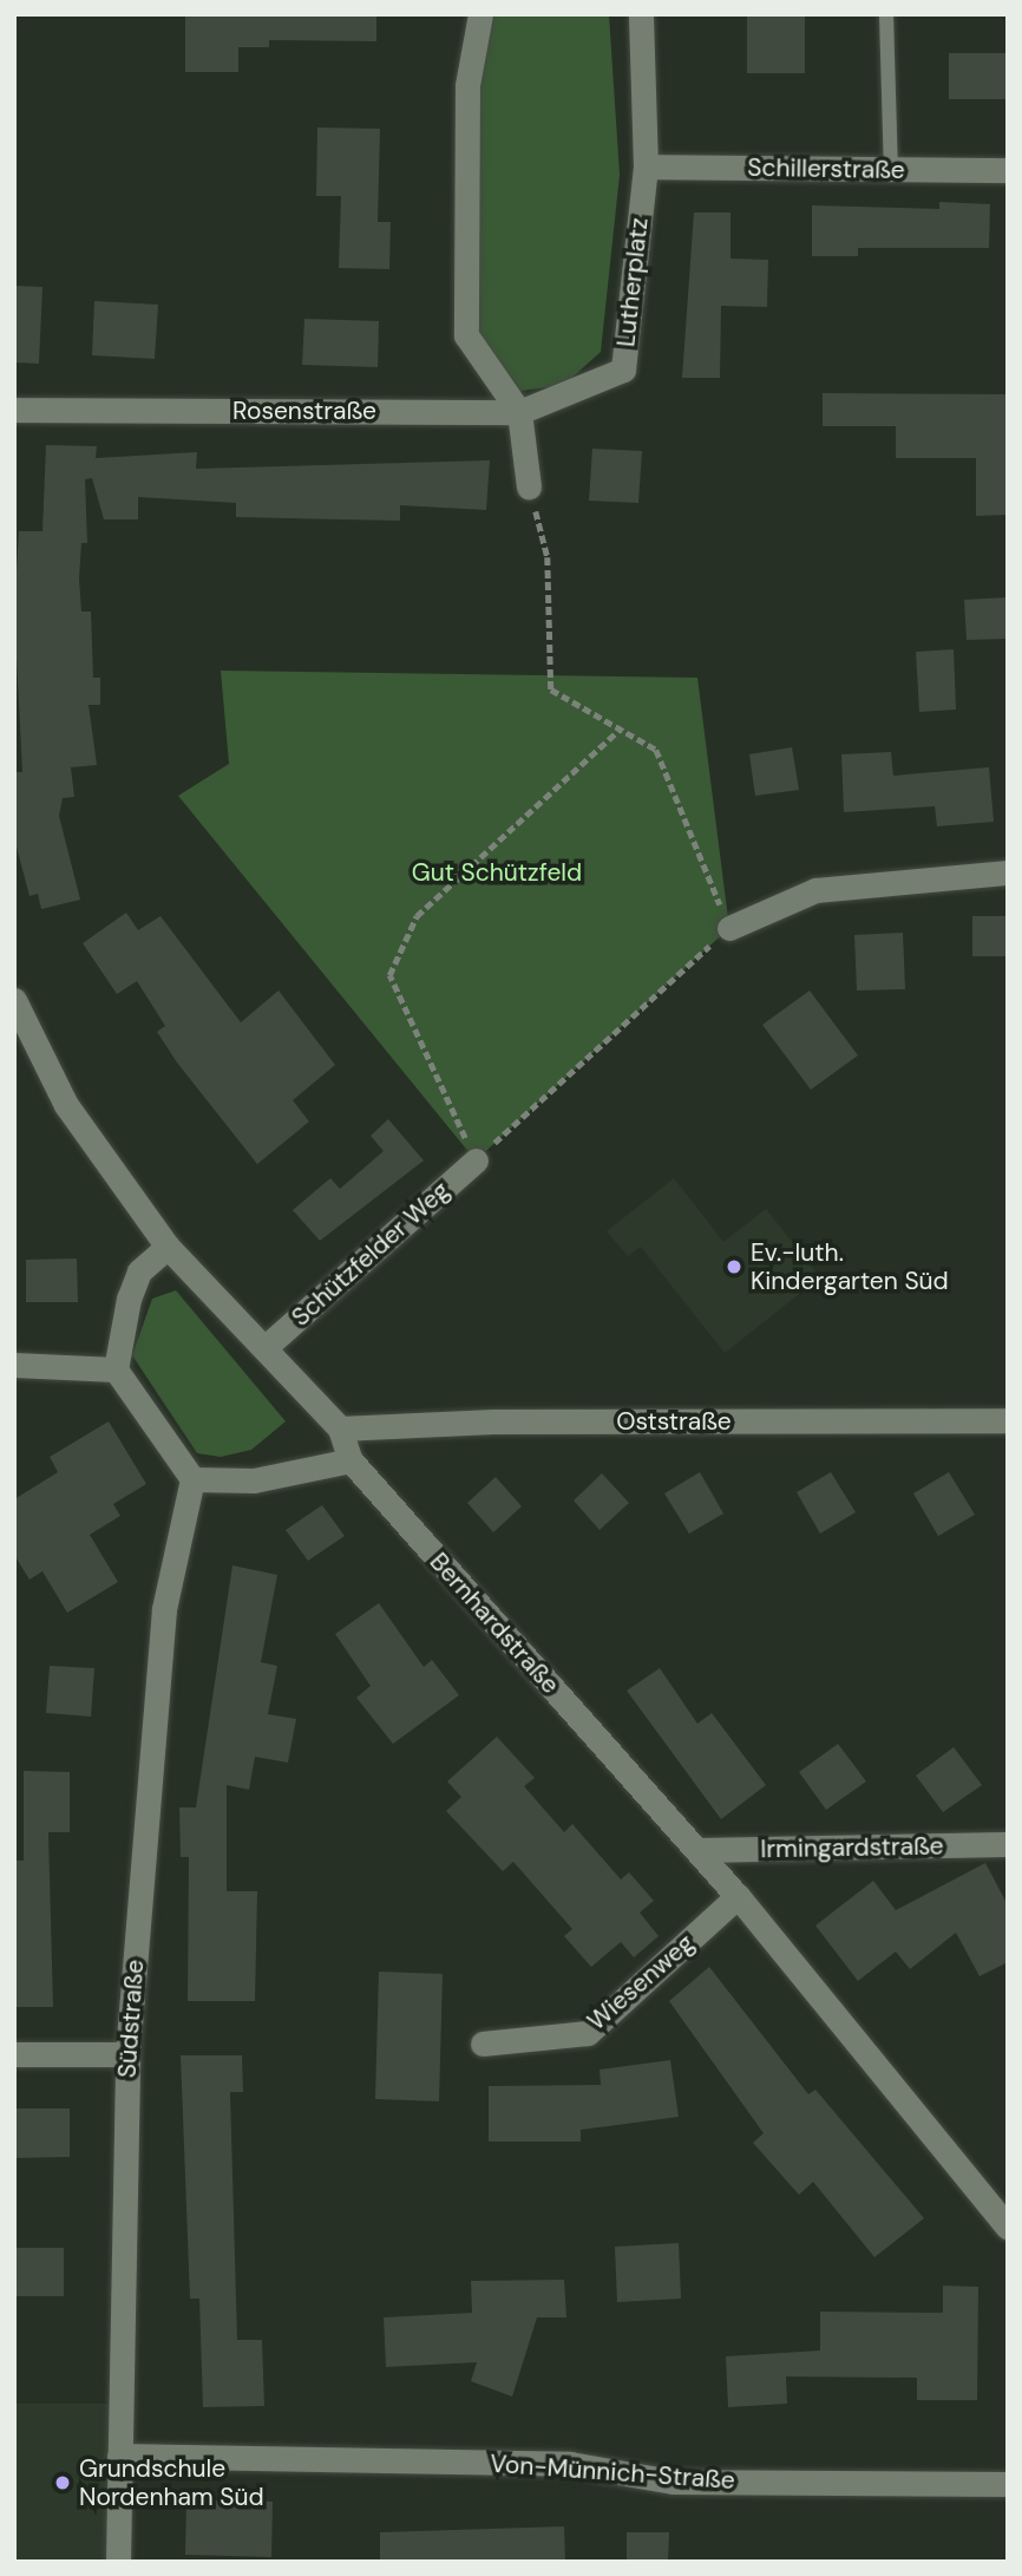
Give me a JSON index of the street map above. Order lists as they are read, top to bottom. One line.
{"streets":{"street":["Schillerstraße","Lutherplatz","Rosenstraße","Schützfelder Weg","Oststraße","Bernhardstraße","Irmingardstraße","Wiesenweg","Südstraße","Von-Münnich-Straße"]},"crossings":[["Schillerstraße","Lutherplatz"],["Lutherplatz","Rosenstraße"],["Schützfelder Weg","Bernhardstraße"],["Oststraße","Bernhardstraße"],["Bernhardstraße","Irmingardstraße"],["Bernhardstraße","Wiesenweg"],["Südstraße","Von-Münnich-Straße"]],"parks":["Gut Schützfeld"],"places":["Ev.-luth. Kindergarten Süd","Grundschule Nordenham Süd"]}
